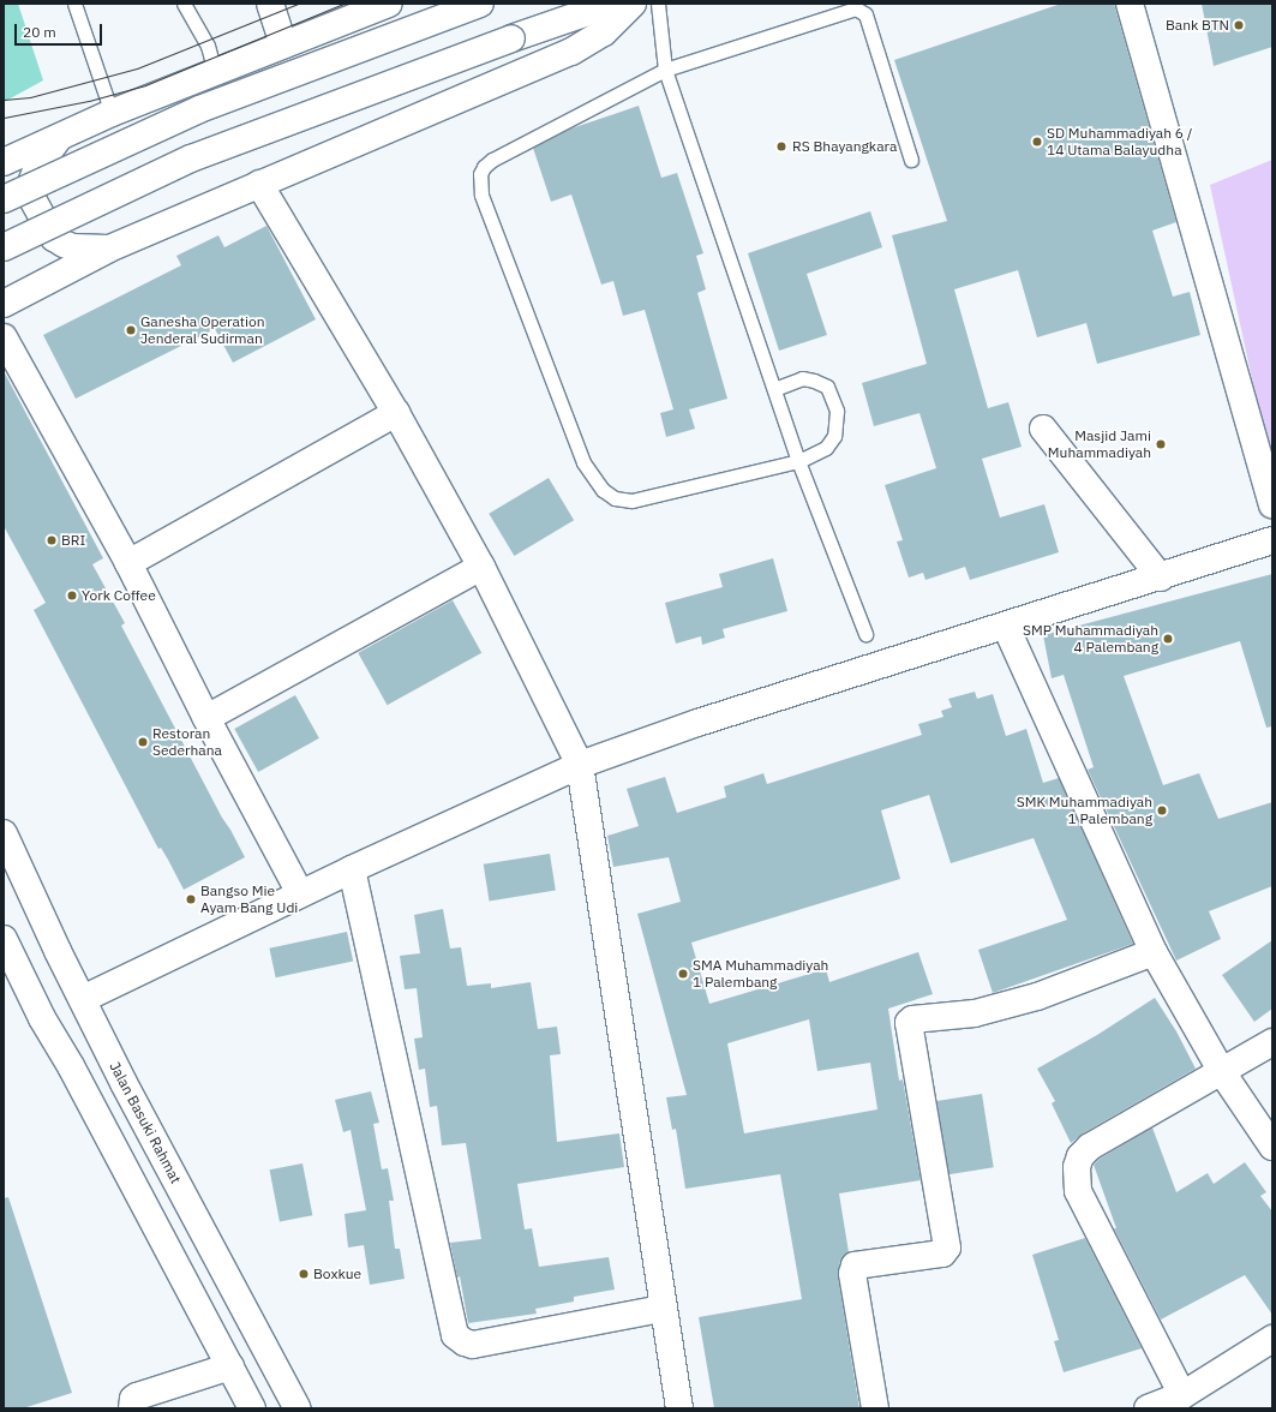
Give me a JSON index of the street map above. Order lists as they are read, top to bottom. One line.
{"streets":{"main road":["Jalan Basuki Rahmat"]},"places":["Bank BTN","SD Muhammadiyah 6 / 14 Utama Balayudha","RS Bhayangkara","Ganesha Operation Jenderal Sudirman","Masjid Jami Muhammadiyah","BRI","York Coffee","SMP Muhammadiyah 4 Palembang","Restoran Sederhana","SMK Muhammadiyah 1 Palembang","Bangso Mie Ayam Bang Udi","SMA Muhammadiyah 1 Palembang","Boxkue"],"scale_bar":"20 m"}
